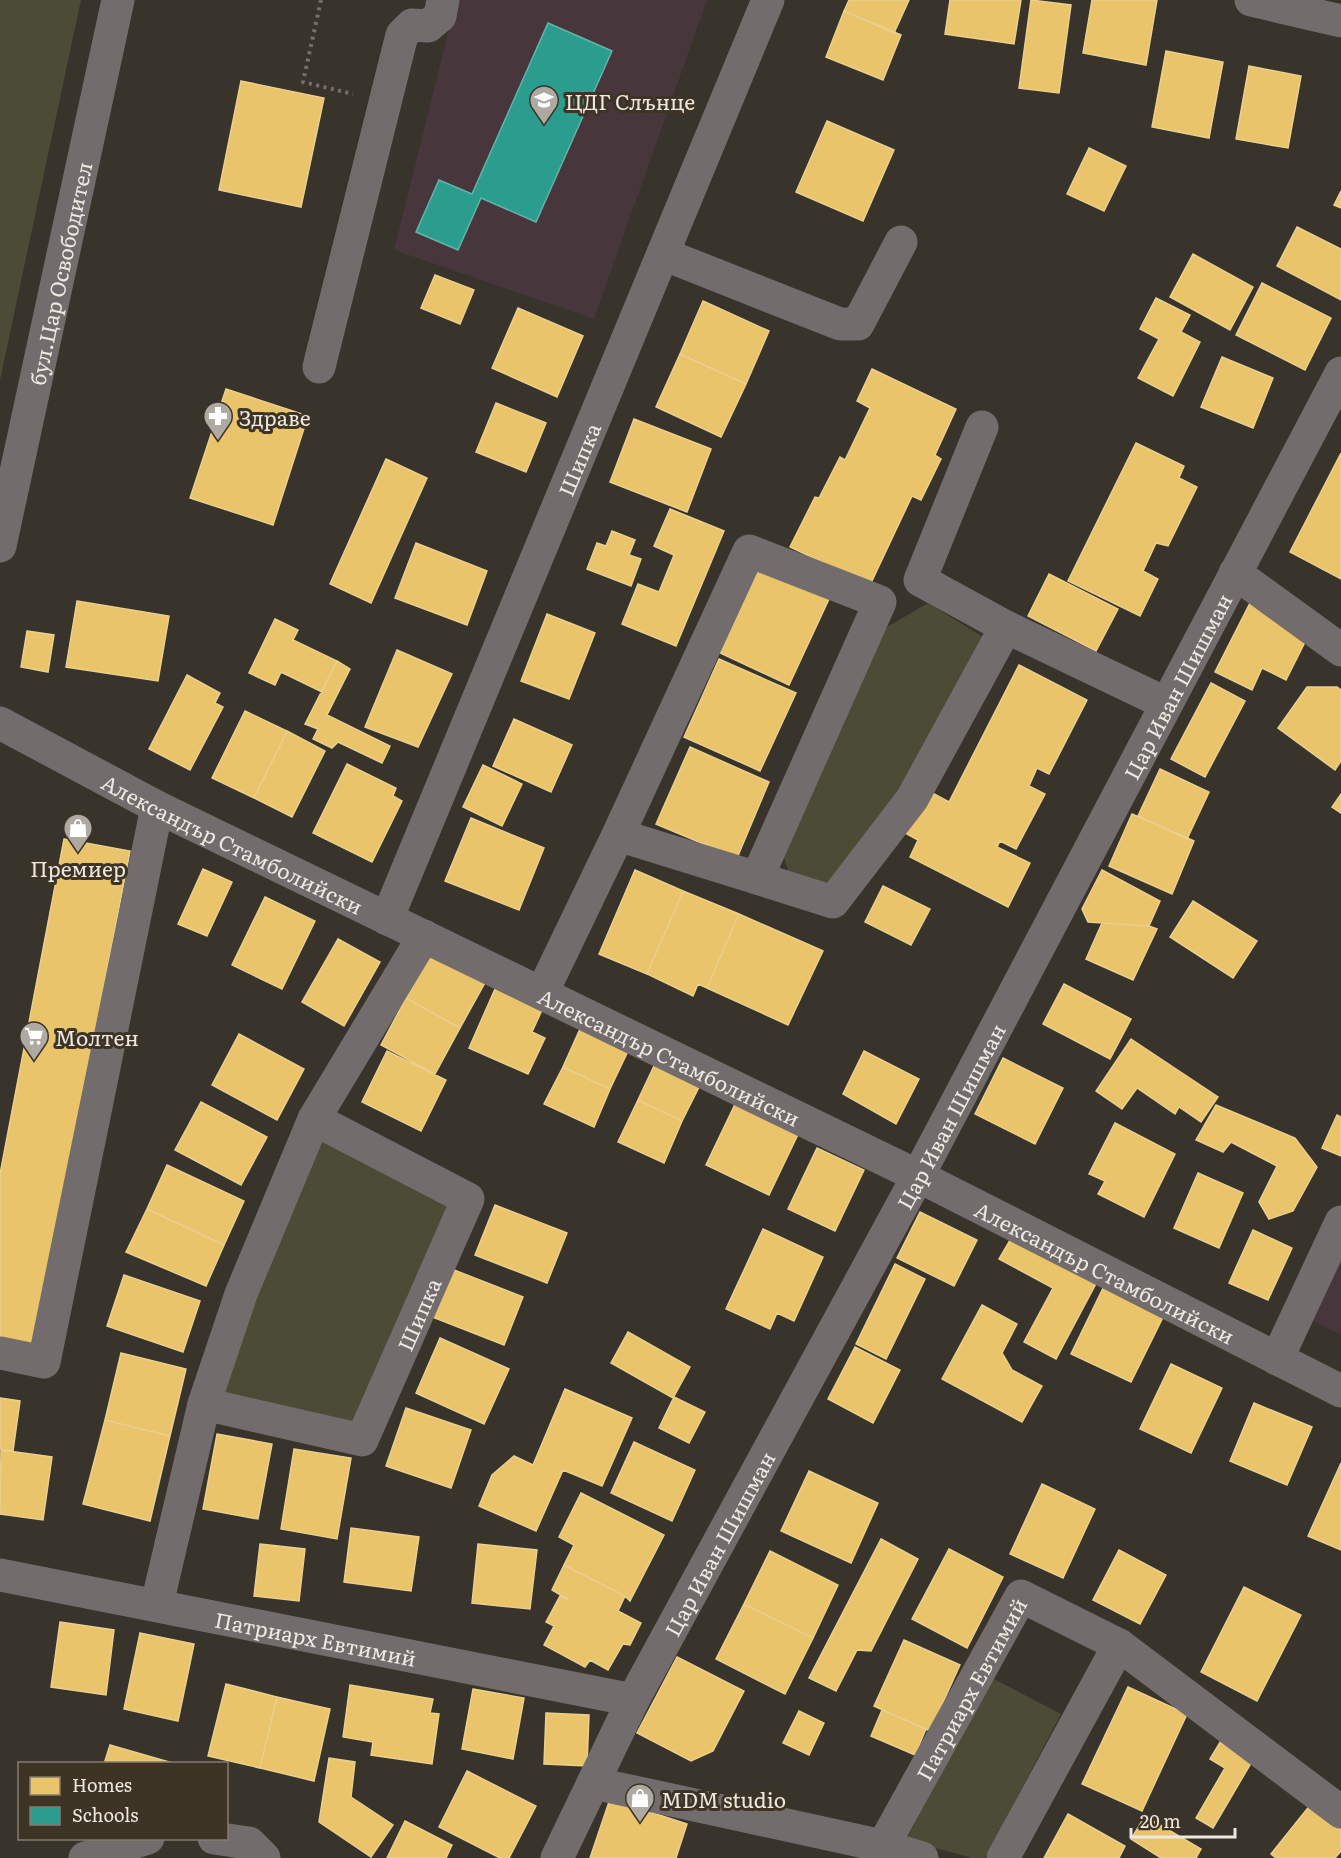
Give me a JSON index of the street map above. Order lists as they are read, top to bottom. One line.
{"streets":{"street":["бул.Цар Освободител","Шипка","Цар Иван Шишман","Александър Стамболийски","Патриарх Евтимий"]},"crossings":[["Шипка","Александър Стамболийски"],["Цар Иван Шишман","Александър Стамболийски"],["Цар Иван Шишман","Патриарх Евтимий"]],"places":{"school or university":["ЦДГ Слънце"],"pharmacy":["Здраве"],"shop":["Премиер","MDM studio"],"supermarket":["Молтен"]},"legend":["Homes","Schools"],"scale_bar":"20 m"}
